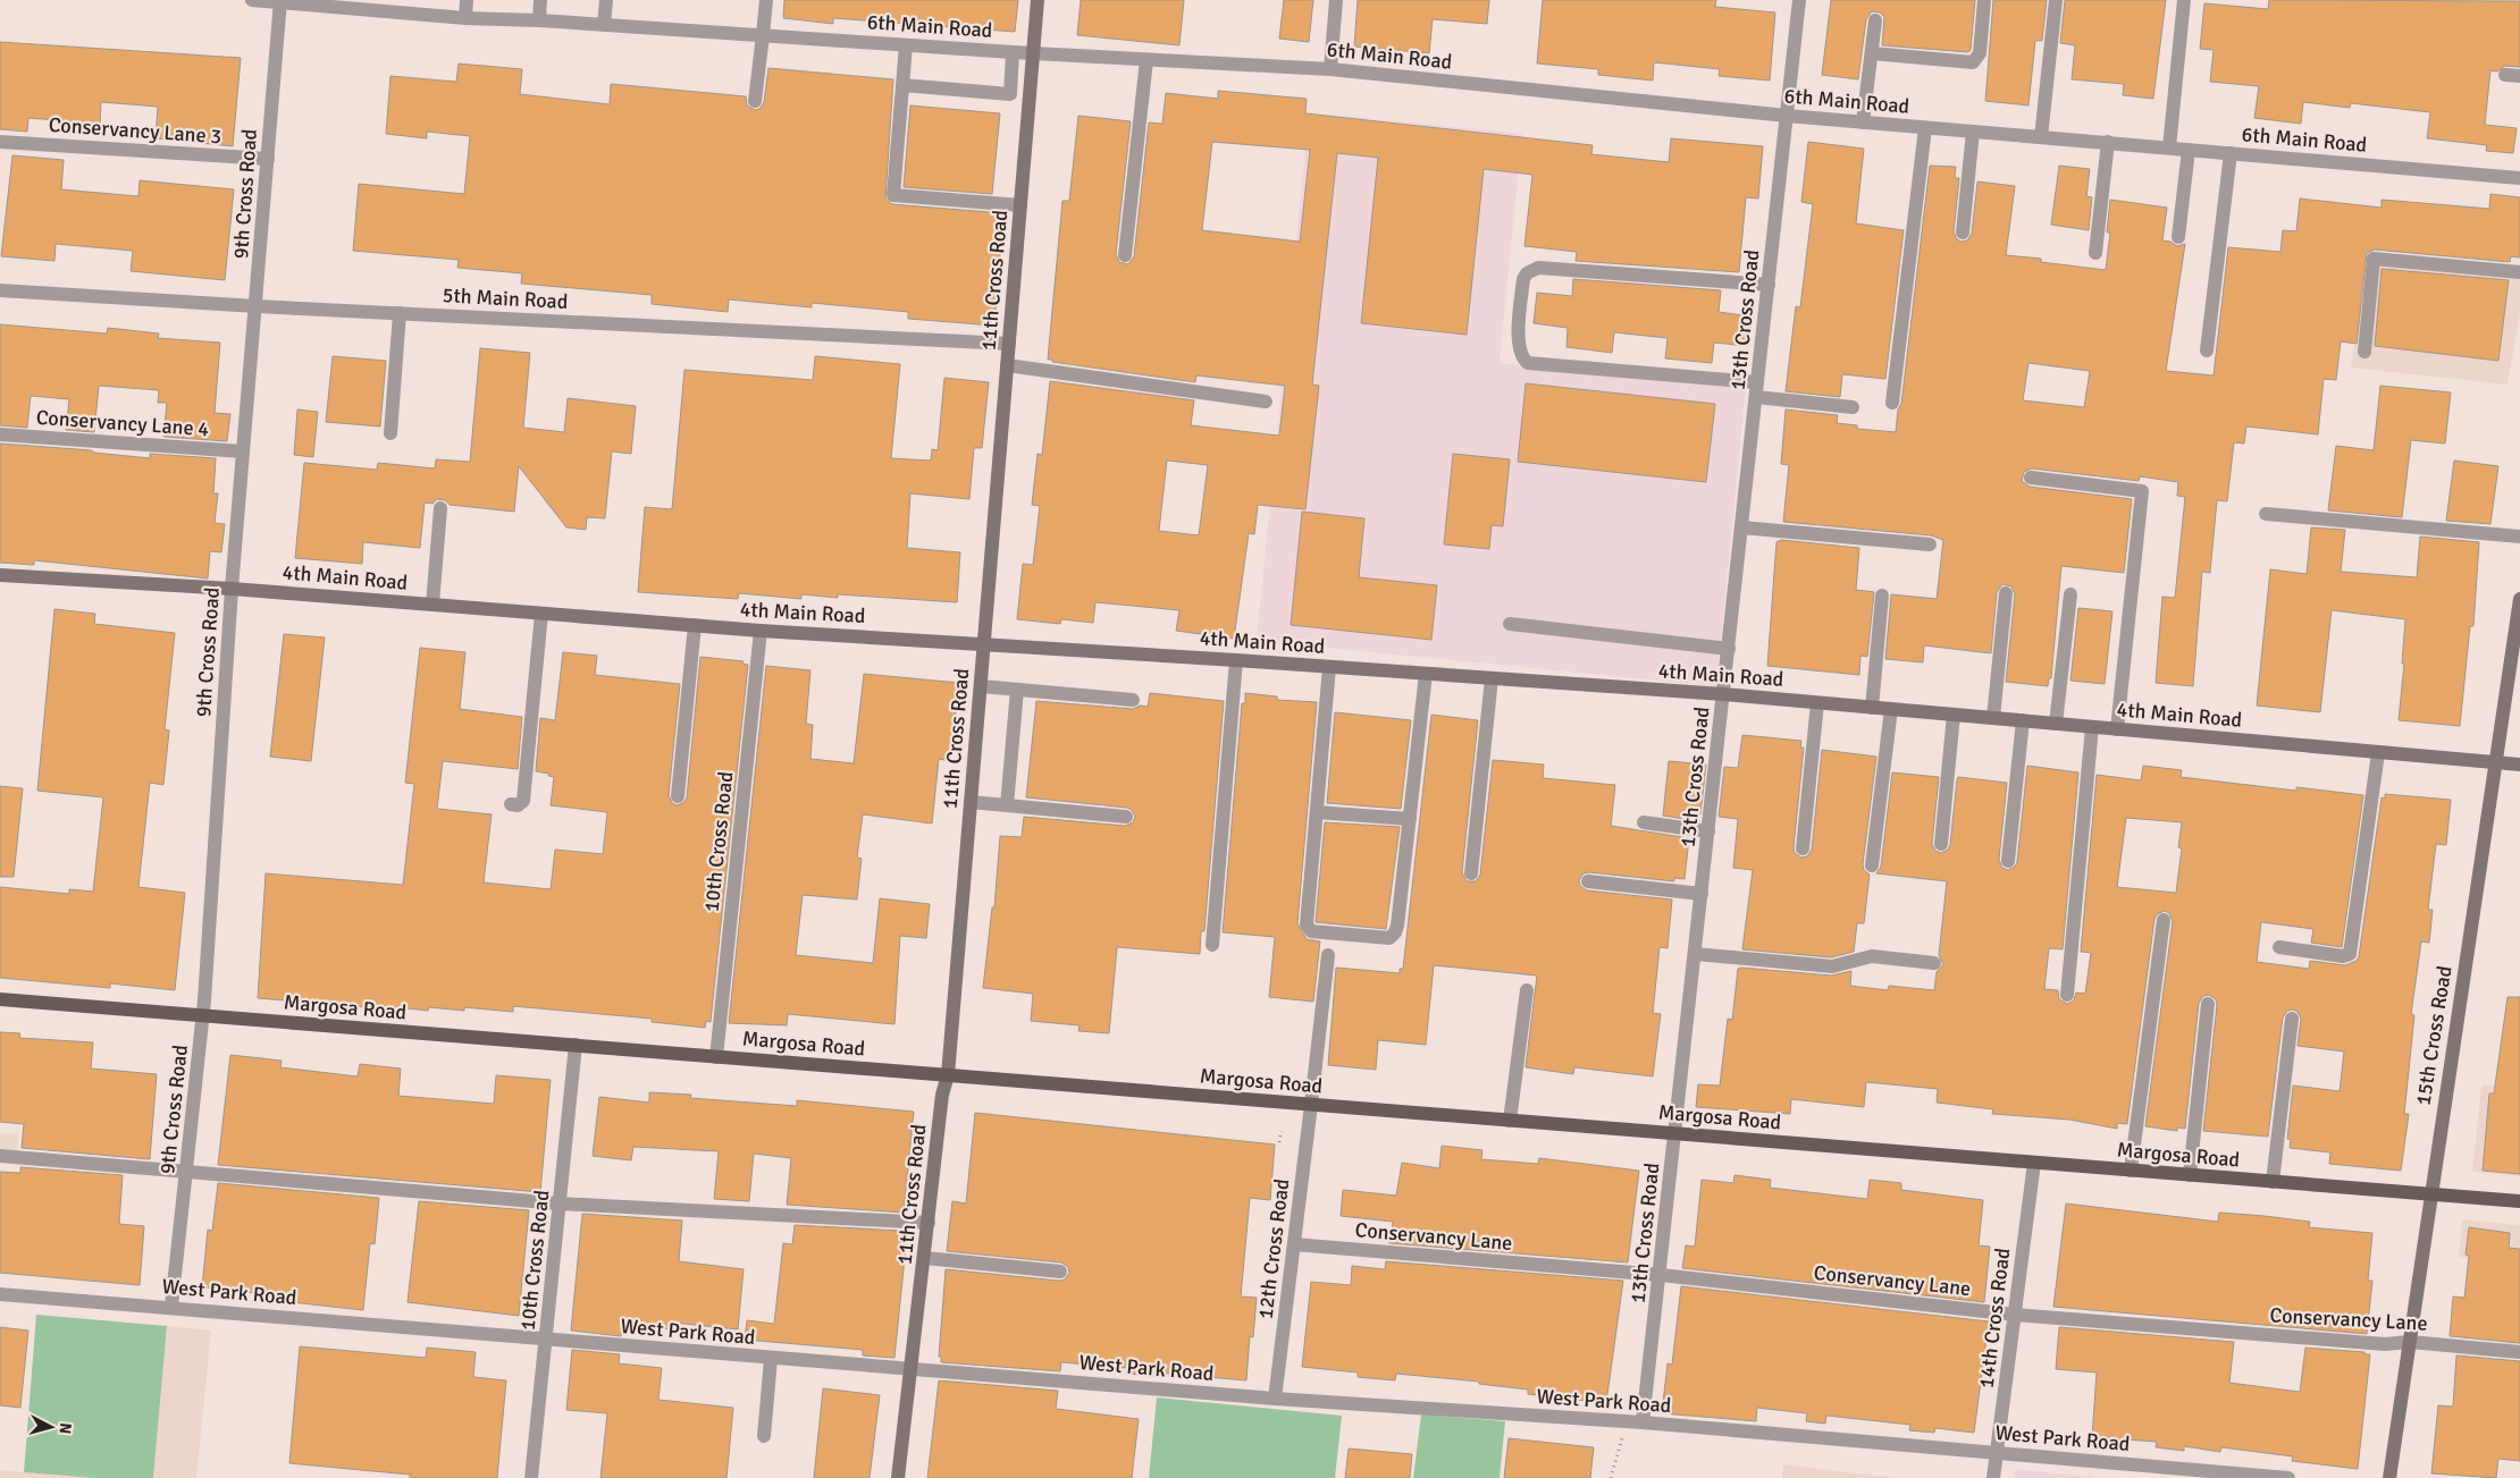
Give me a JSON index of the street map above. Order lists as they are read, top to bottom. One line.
{"streets":{"main road":["Margosa Road"],"street":["6th Main Road","Conservancy Lane 3","9th Cross Road","11th Cross Road","5th Main Road","13th Cross Road","Conservancy Lane 4","4th Main Road","10th Cross Road","15th Cross Road","Conservancy Lane","12th Cross Road","West Park Road","14th Cross Road"]},"crossings":[["6th Main Road","9th Cross Road"],["6th Main Road","11th Cross Road"],["6th Main Road","13th Cross Road"],["Conservancy Lane 3","9th Cross Road"],["9th Cross Road","5th Main Road"],["9th Cross Road","Conservancy Lane 4"],["9th Cross Road","4th Main Road"],["9th Cross Road","Margosa Road"],["9th Cross Road","West Park Road"],["11th Cross Road","5th Main Road"],["11th Cross Road","4th Main Road"],["11th Cross Road","Margosa Road"],["11th Cross Road","West Park Road"],["13th Cross Road","4th Main Road"],["13th Cross Road","Margosa Road"],["13th Cross Road","Conservancy Lane"],["13th Cross Road","West Park Road"],["4th Main Road","10th Cross Road"],["4th Main Road","15th Cross Road"],["10th Cross Road","Margosa Road"],["10th Cross Road","West Park Road"],["Margosa Road","15th Cross Road"],["Margosa Road","12th Cross Road"],["Margosa Road","14th Cross Road"],["15th Cross Road","Conservancy Lane"],["Conservancy Lane","12th Cross Road"],["Conservancy Lane","14th Cross Road"],["12th Cross Road","West Park Road"],["West Park Road","14th Cross Road"]],"north":"right"}
